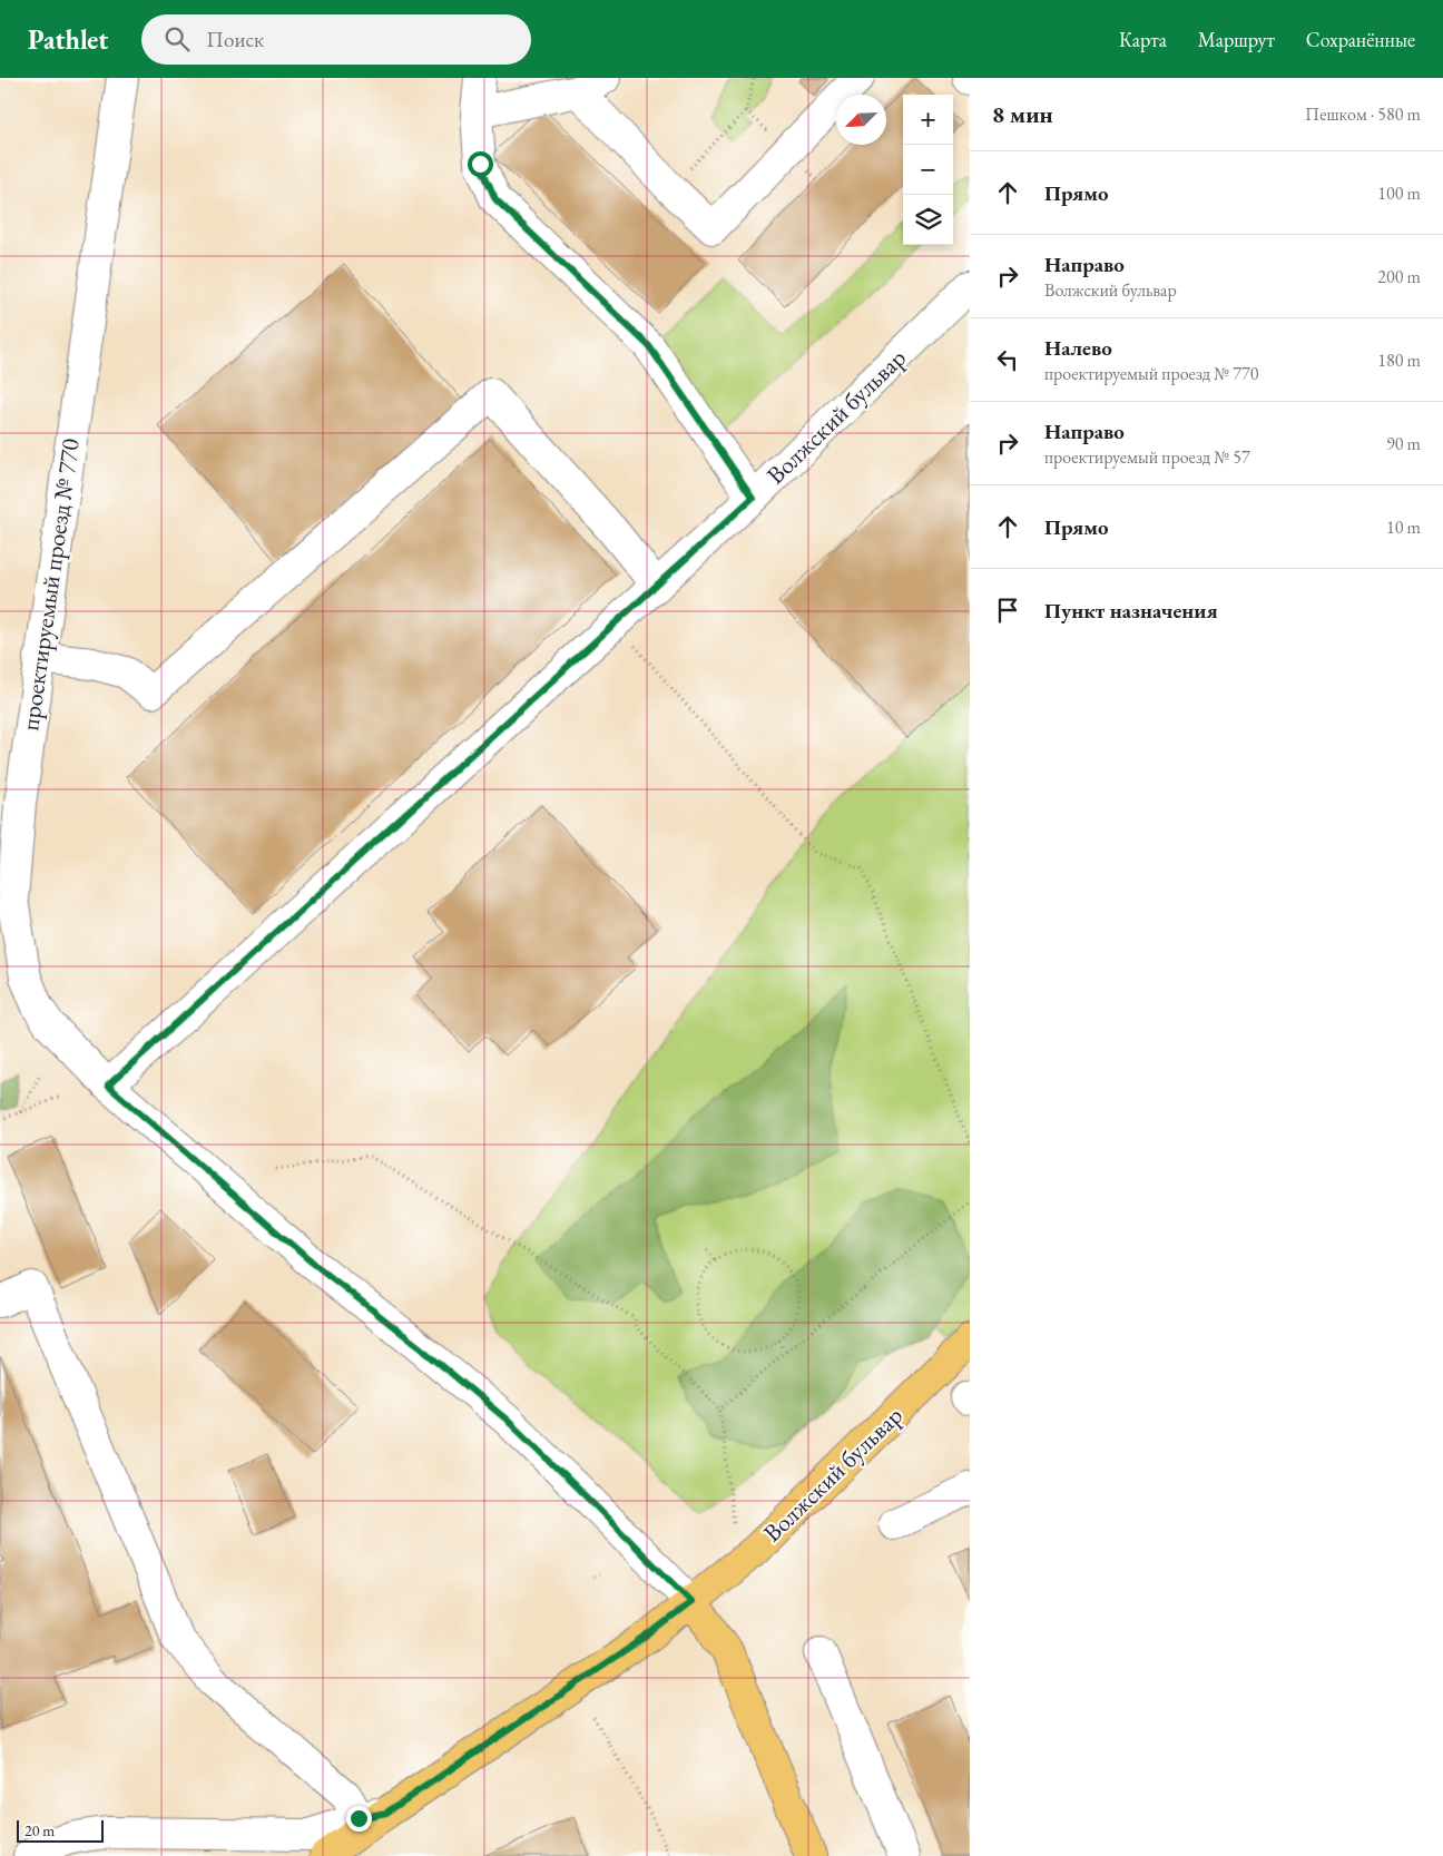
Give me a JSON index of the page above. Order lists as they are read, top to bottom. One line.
{"streets":{"main road":["Волжский бульвар"],"street":["проектируемый проезд № 770"]},"crossings":[["Волжский бульвар","проектируемый проезд № 770"]],"scale_bar":"20 m","north":"bottom left","page":{"header":"Pathlet","search":"Поиск","nav":["Карта","Маршрут","Сохранённые"],"heading":["8 мин","Пешком · 580 m"],"map_buttons":["+","−"],"list":[["Прямо","100 m"],["Направо","Волжский бульвар","200 m"],["Налево","проектируемый проезд № 770","180 m"],["Направо","проектируемый проезд № 57","90 m"],["Прямо","10 m"],"Пункт назначения"],"scale":"20 m"}}
